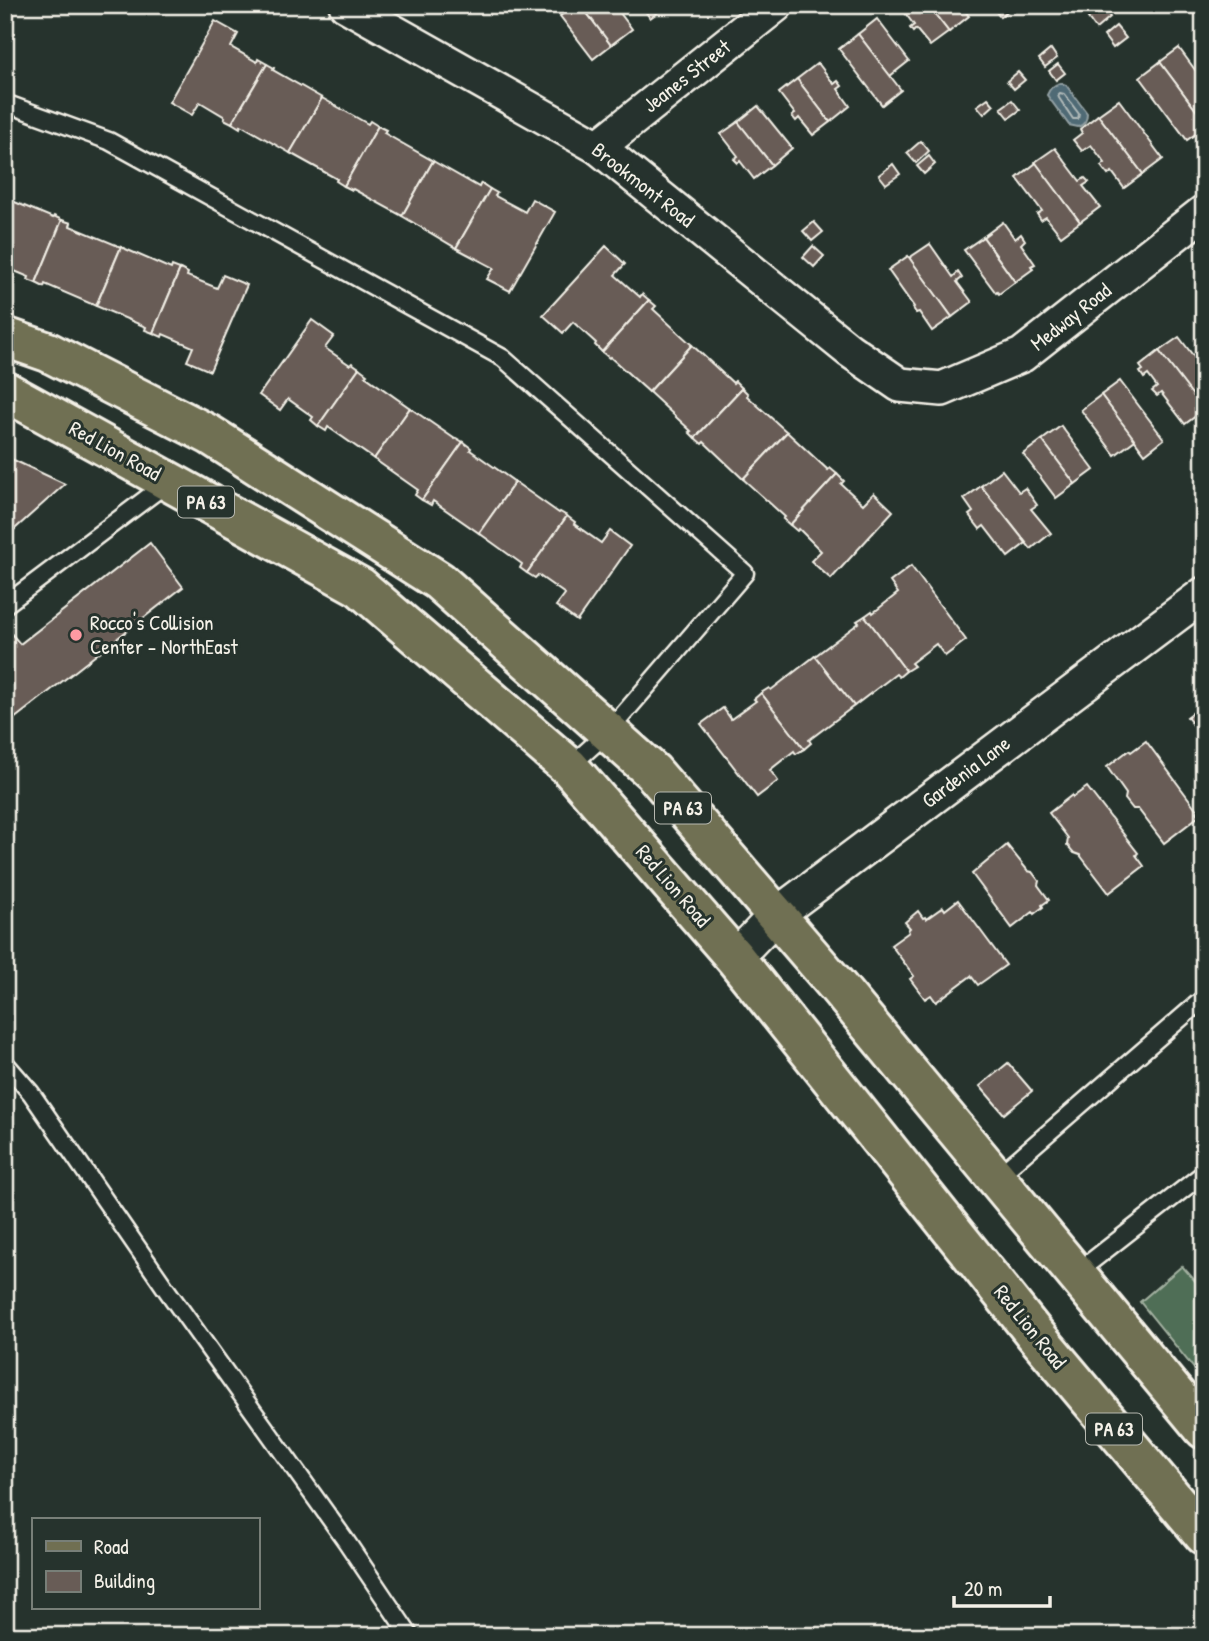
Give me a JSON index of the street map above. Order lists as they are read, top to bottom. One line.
{"streets":{"main road":["Red Lion Road","PA 63"],"street":["Jeanes Street","Brookmont Road","Medway Road","Gardenia Lane"]},"crossings":[["Jeanes Street","Brookmont Road"],["Brookmont Road","Medway Road"],["Red Lion Road","Gardenia Lane"],["PA 63","Gardenia Lane"]],"places":["Rocco's Collision Center - NorthEast"],"legend":["Road","Building"],"scale_bar":"20 m"}
